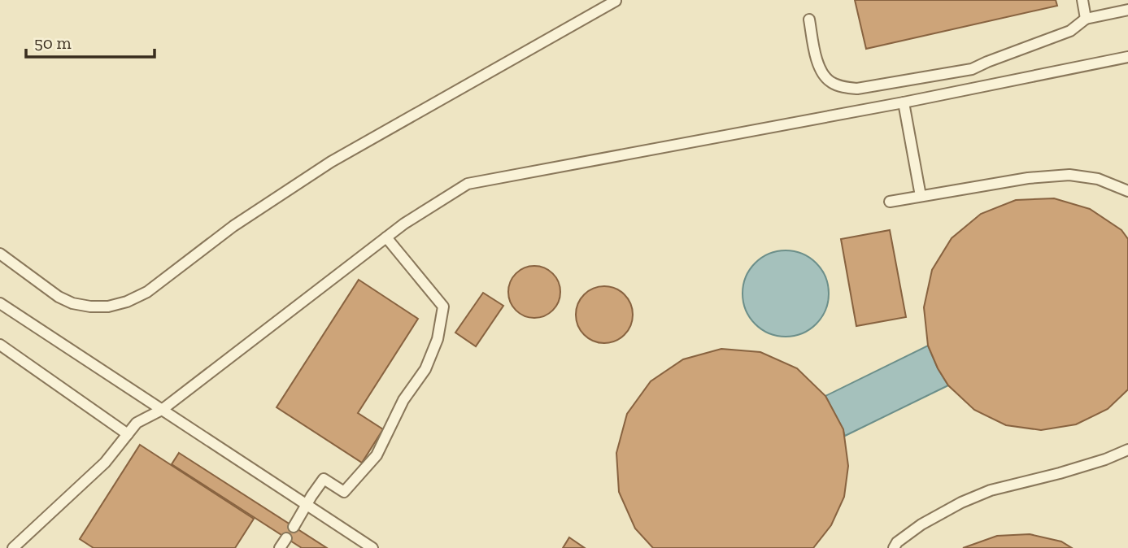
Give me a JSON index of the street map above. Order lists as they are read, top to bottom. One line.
{"scale_bar":"50 m"}
